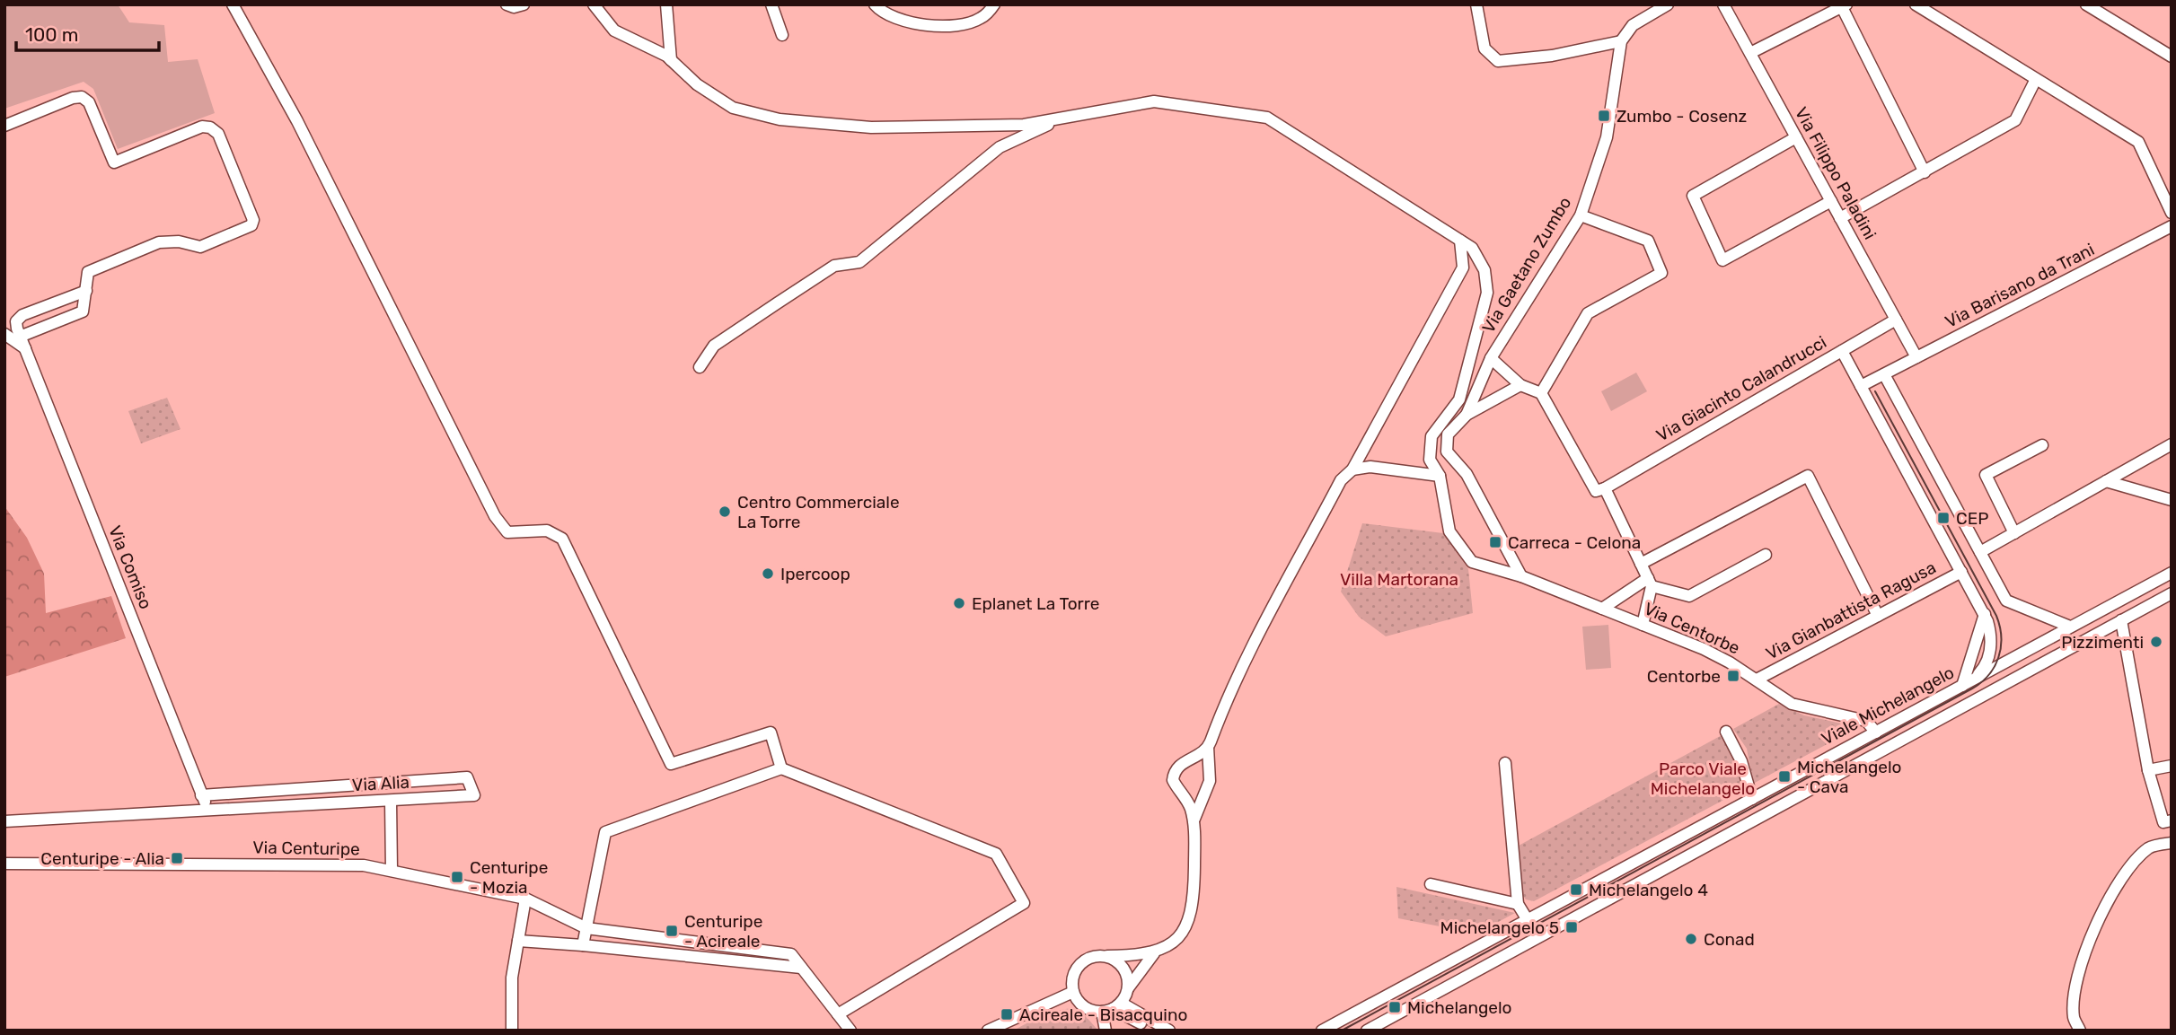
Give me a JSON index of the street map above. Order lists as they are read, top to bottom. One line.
{"streets":{"street":["Via Filippo Paladini","Via Gaetano Zumbo","Via Barisano da Trani","Via Giacinto Calandrucci","Via Comiso","Via Gianbattista Ragusa","Via Centorbe","Viale Michelangelo","Via Alia","Via Centuripe"]},"crossings":[["Via Filippo Paladini","Via Barisano da Trani"],["Via Filippo Paladini","Via Giacinto Calandrucci"],["Via Comiso","Via Alia"],["Via Gianbattista Ragusa","Via Centorbe"],["Via Centorbe","Viale Michelangelo"]],"parks":["Villa Martorana","Parco Viale Michelangelo"],"places":{"transit":["Zumbo - Cosenz","CEP","Carreca - Celona","Centorbe","Michelangelo - Cava","Centuripe - Alia","Centuripe - Mozia","Michelangelo 4","Michelangelo 5","Centuripe - Acireale","Michelangelo","Acireale - Bisacquino"],"other":["Centro Commerciale La Torre","Ipercoop","Eplanet La Torre","Pizzimenti","Conad"]},"scale_bar":"100 m"}
